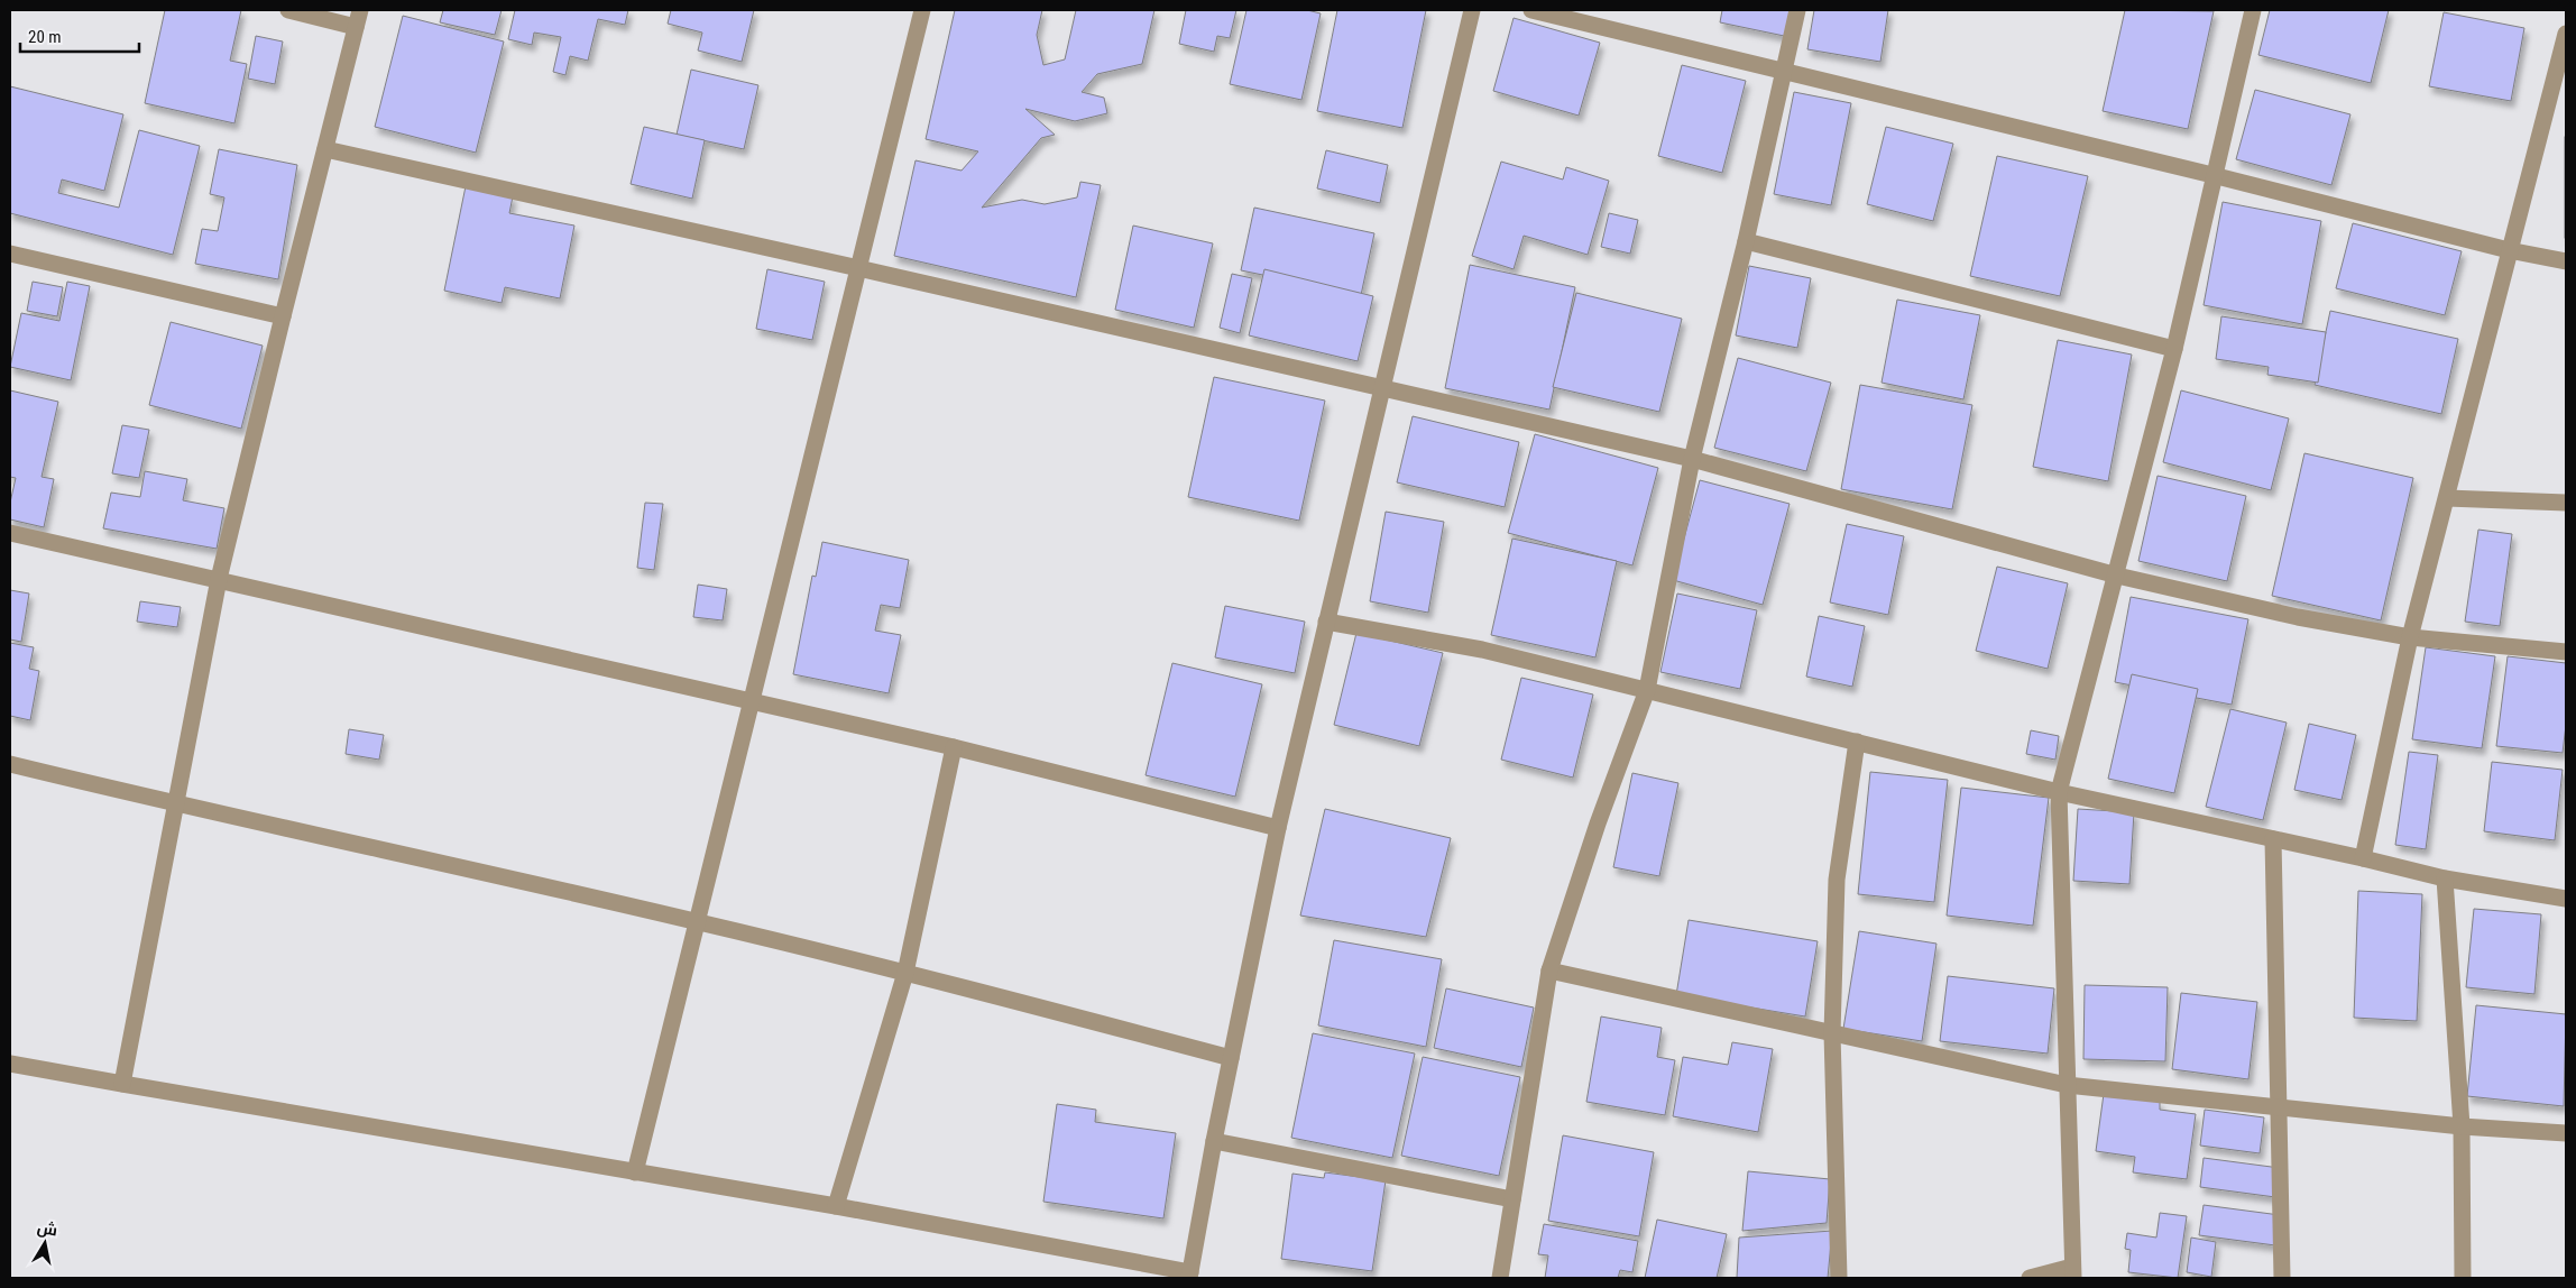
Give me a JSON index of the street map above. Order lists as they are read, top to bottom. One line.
{"scale_bar":"20 m","north":"top"}
